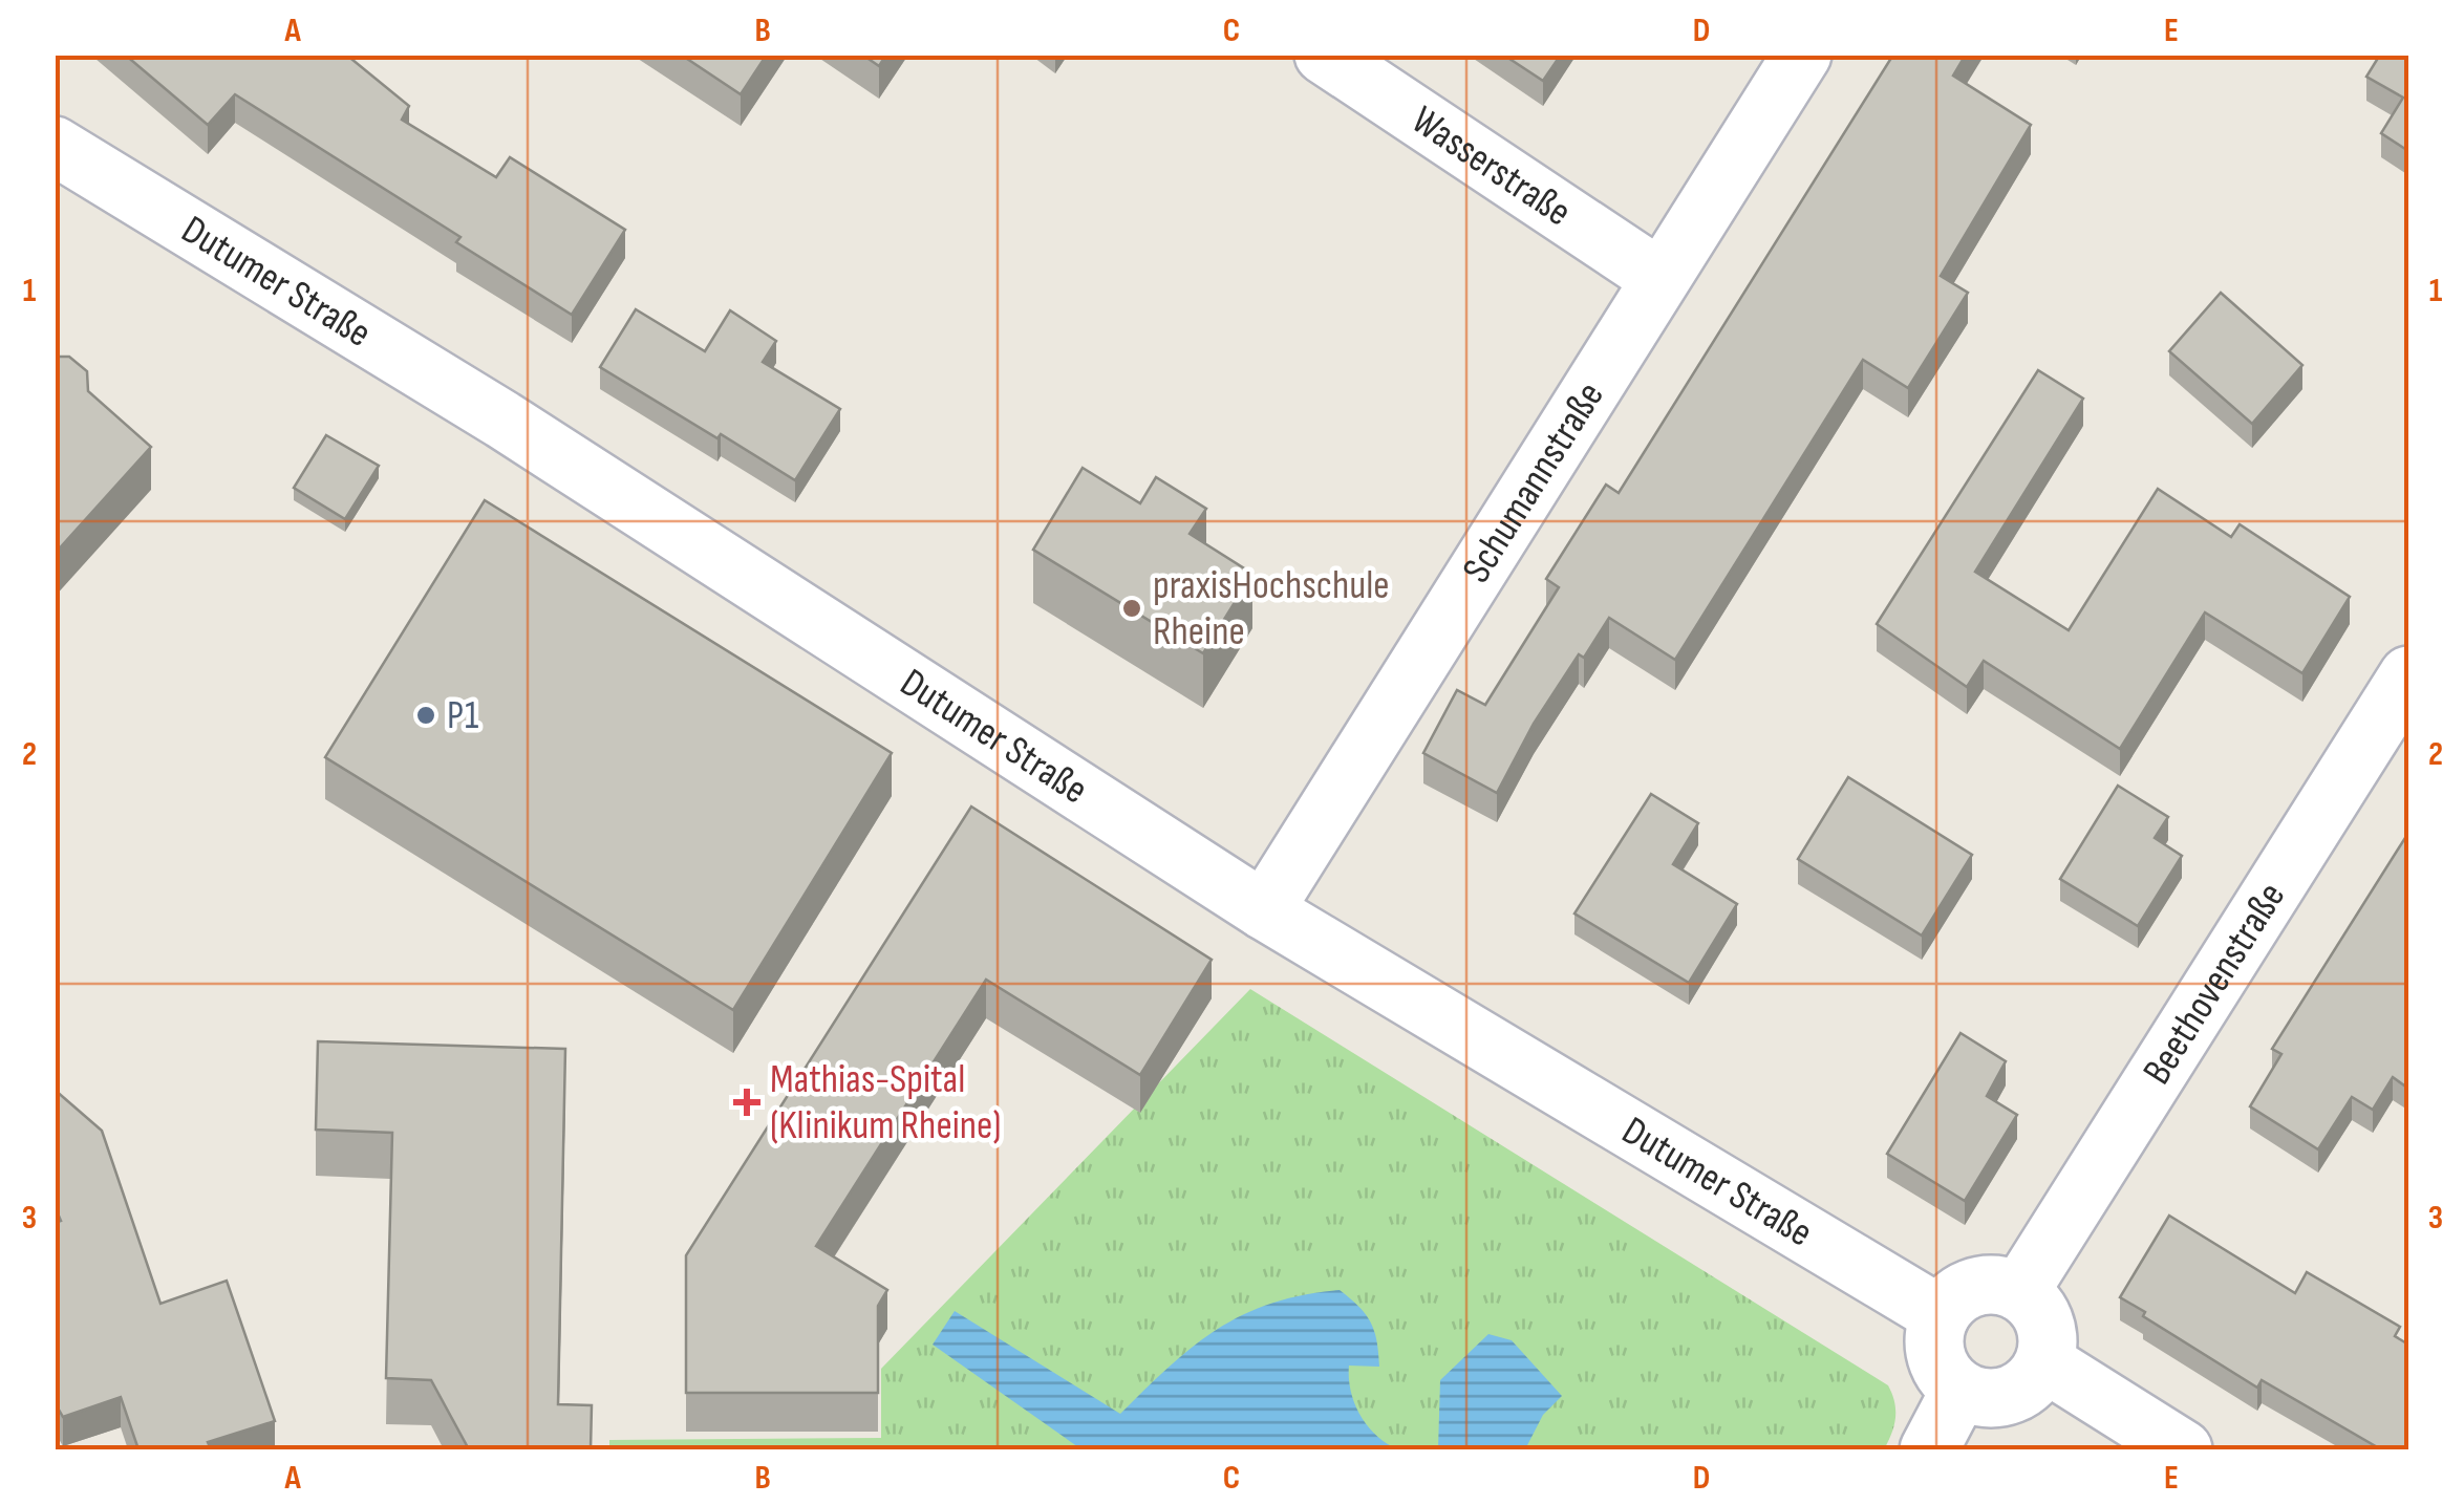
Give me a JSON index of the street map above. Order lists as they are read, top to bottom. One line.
{"streets":{"street":["Wasserstraße","Dutumer Straße","Schumannstraße","Beethovenstraße"]},"crossings":[["Wasserstraße","Schumannstraße"],["Dutumer Straße","Schumannstraße"],["Dutumer Straße","Beethovenstraße"]],"places":{"other":["praxisHochschule Rheine","P1"],"health":["Mathias-Spital (Klinikum Rheine)"]},"grid":{"columns":["A","B","C","D","E"],"rows":["1","2","3"]}}
